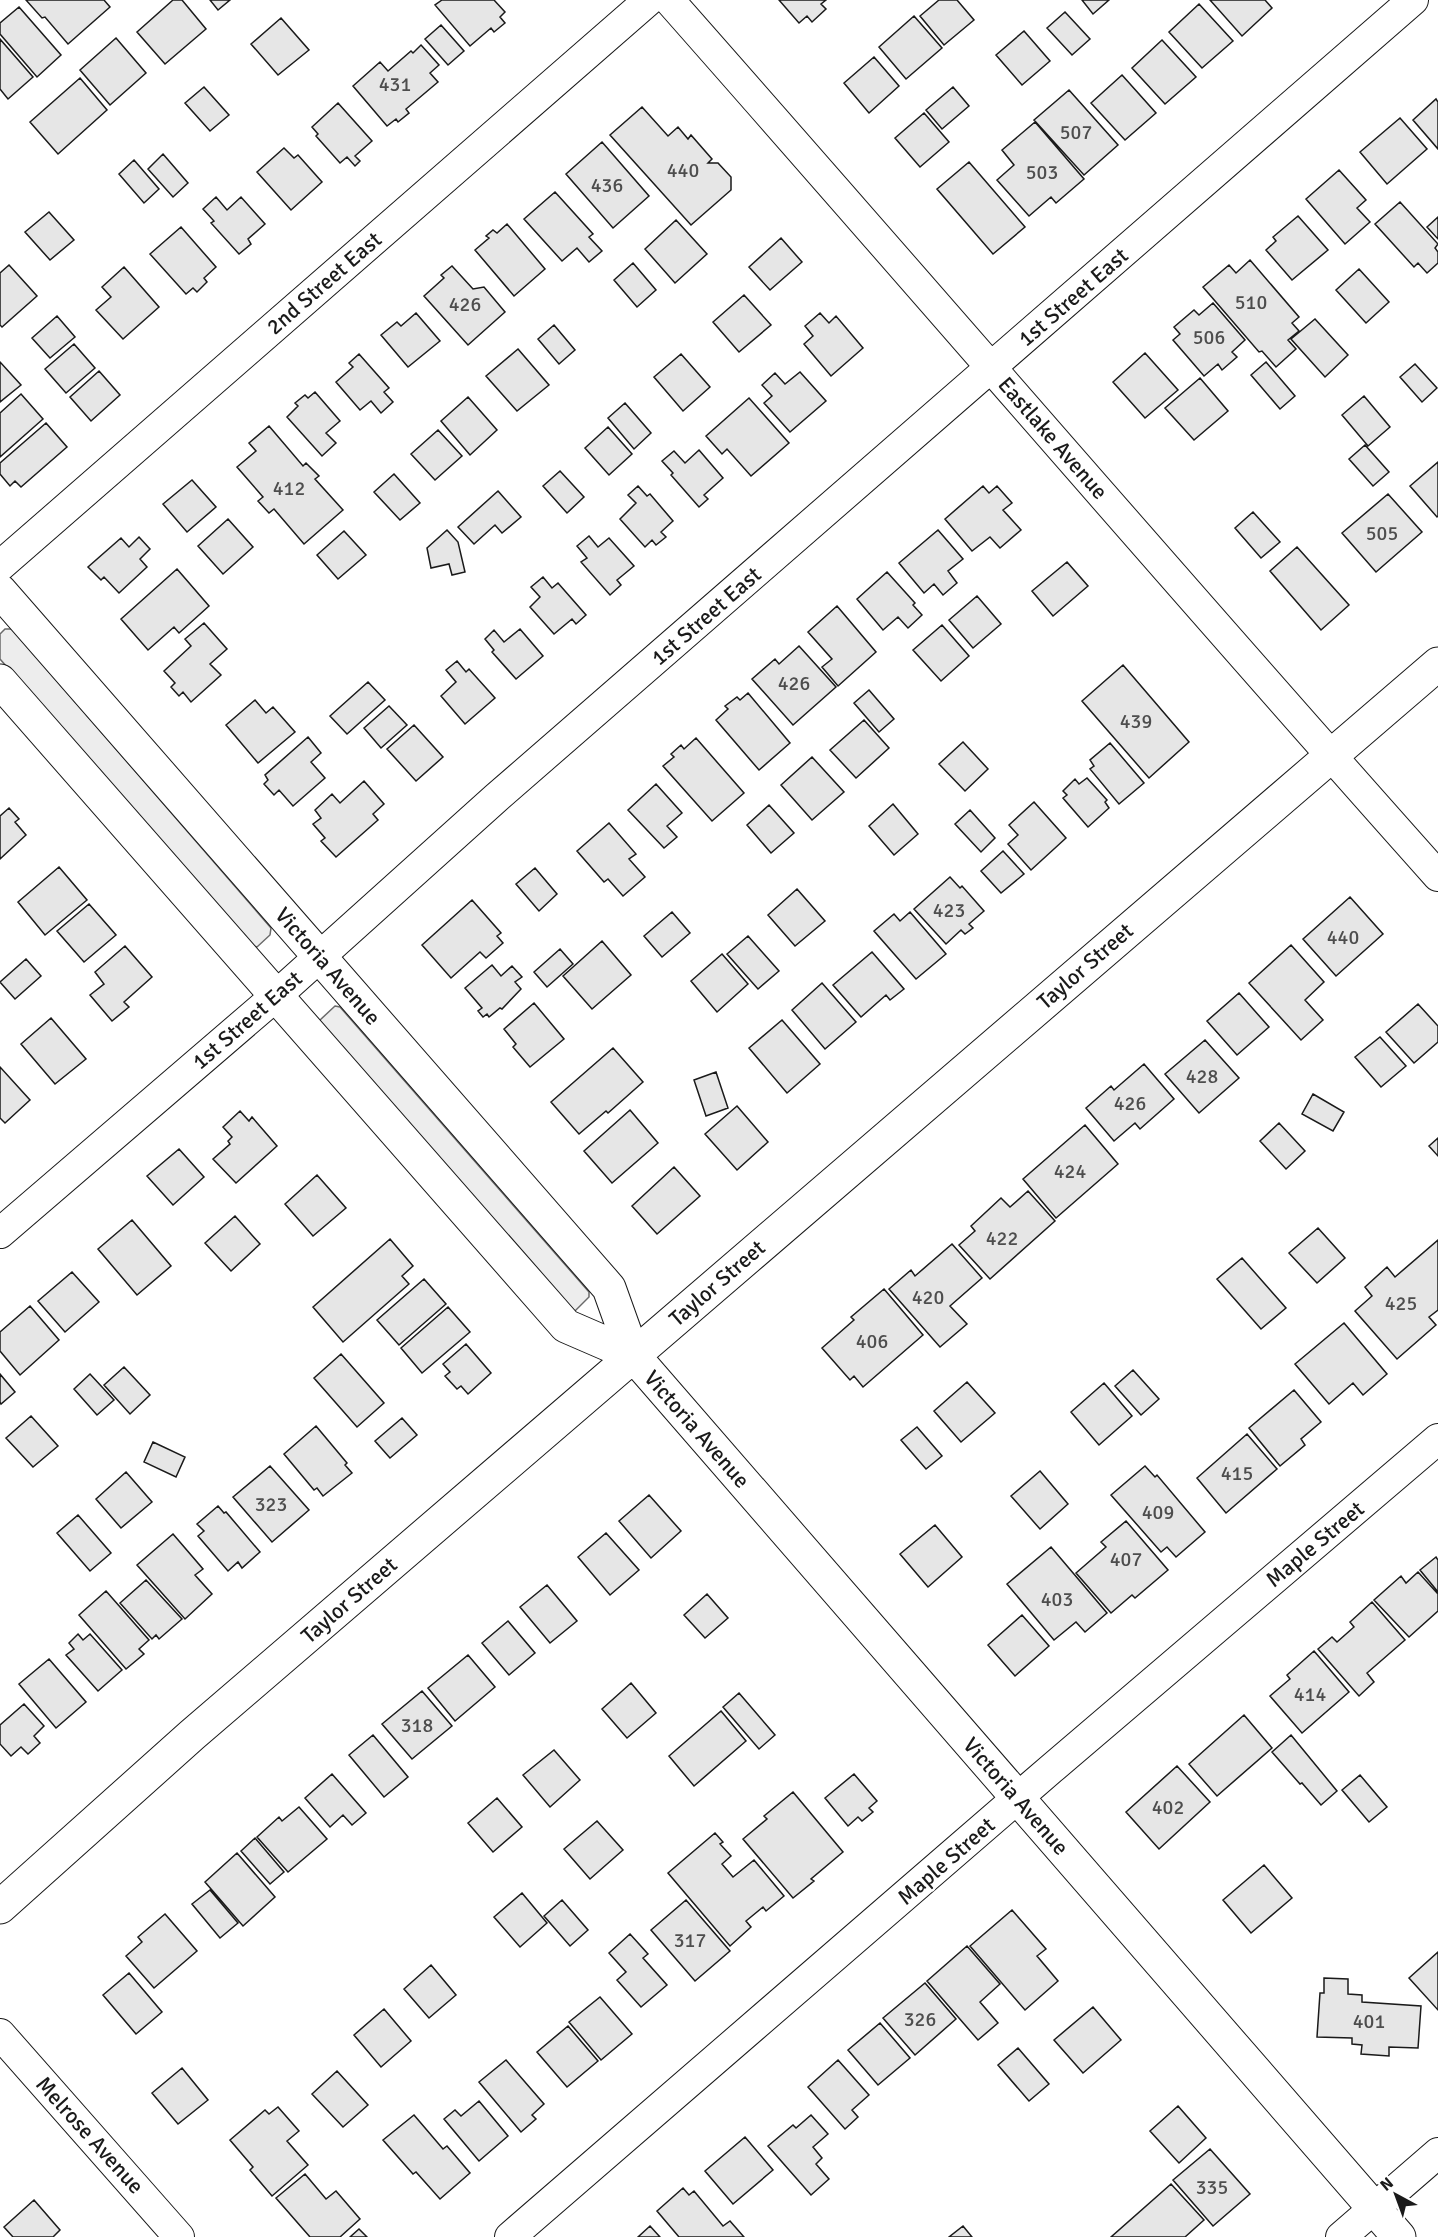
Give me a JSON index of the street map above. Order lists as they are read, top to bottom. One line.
{"streets":{"street":["2nd Street East","1st Street East","Eastlake Avenue","Victoria Avenue","Taylor Street","Maple Street","Melrose Avenue"]},"crossings":[["1st Street East","Eastlake Avenue"],["1st Street East","Victoria Avenue"],["Eastlake Avenue","Taylor Street"],["Victoria Avenue","Taylor Street"],["Victoria Avenue","Maple Street"]],"house_numbers":["431","507","440","503","436","510","426","506","412","505","426","439","423","440","428","426","424","422","420","425","406","415","323","409","407","403","414","318","402","317","326","401","335"],"north":"top left"}
